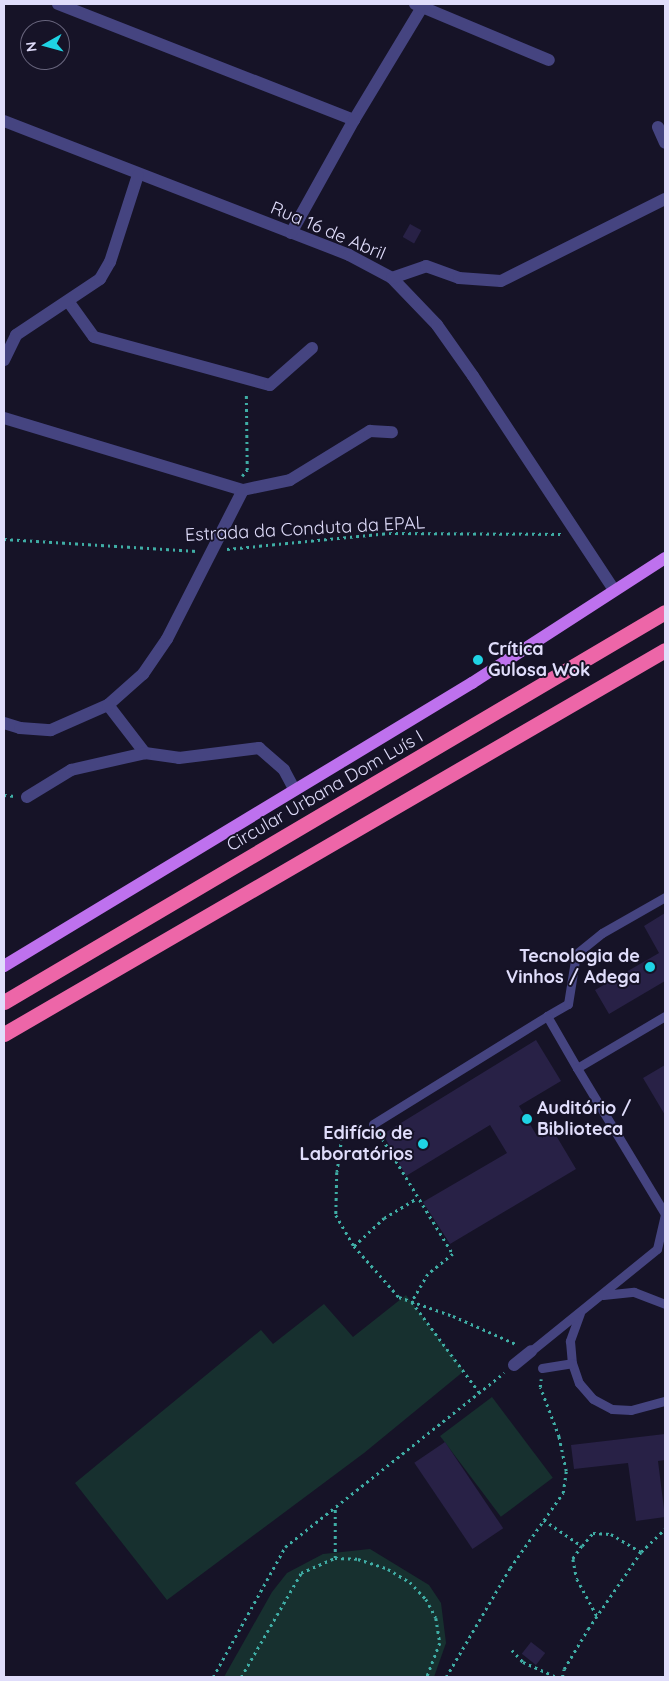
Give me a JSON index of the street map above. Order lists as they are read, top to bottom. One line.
{"streets":{"highway":["Circular Urbana Dom Luís I"],"street":["Rua 16 de Abril"],"path":["Estrada da Conduta da EPAL"]},"crossings":[["Rua 16 de Abril","Estrada da Conduta da EPAL"]],"places":["Crítica Gulosa Wok","Tecnologia de Vinhos / Adega","Auditório / Biblioteca","Edifício de Laboratórios"],"north":"left"}
